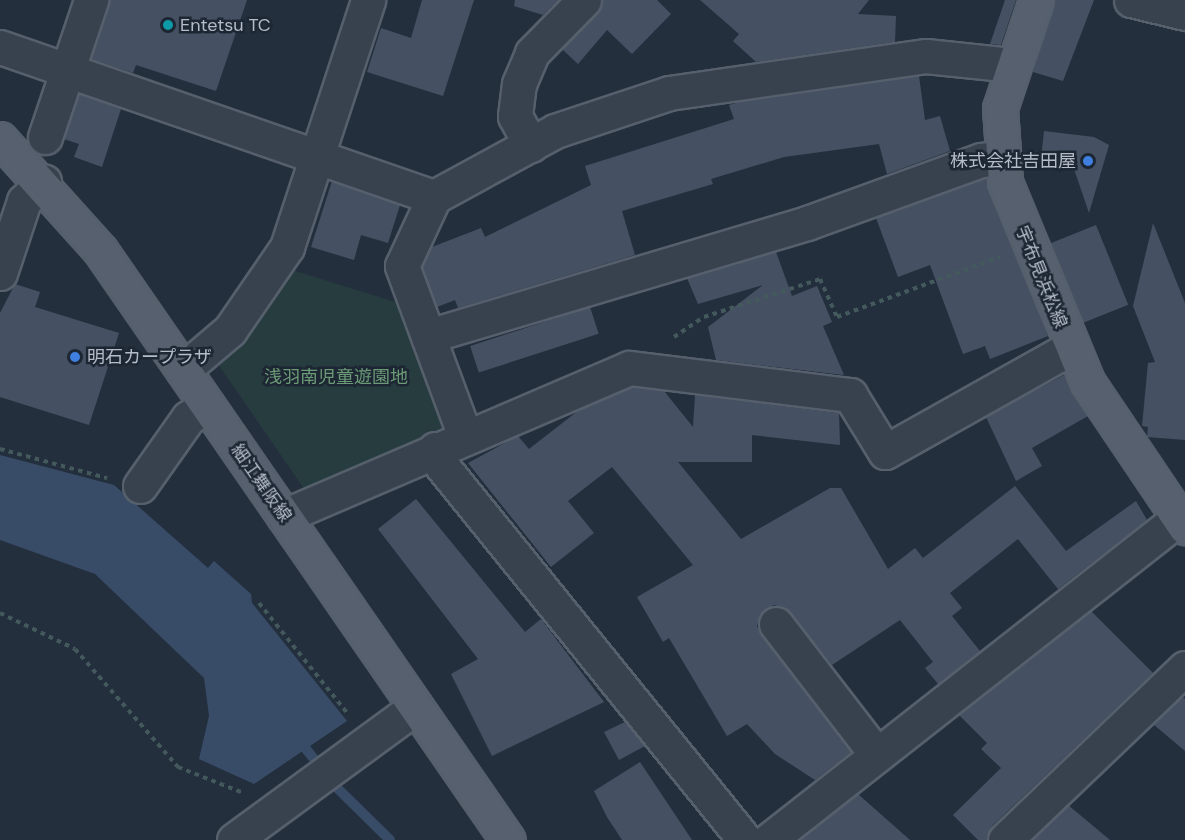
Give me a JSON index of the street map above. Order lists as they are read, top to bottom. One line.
{"streets":{"main road":["宇布見浜松線","細江舞阪線"]},"parks":["浅羽南児童遊園地"],"places":["Entetsu TC","株式会社吉田屋","明石カープラザ"]}
